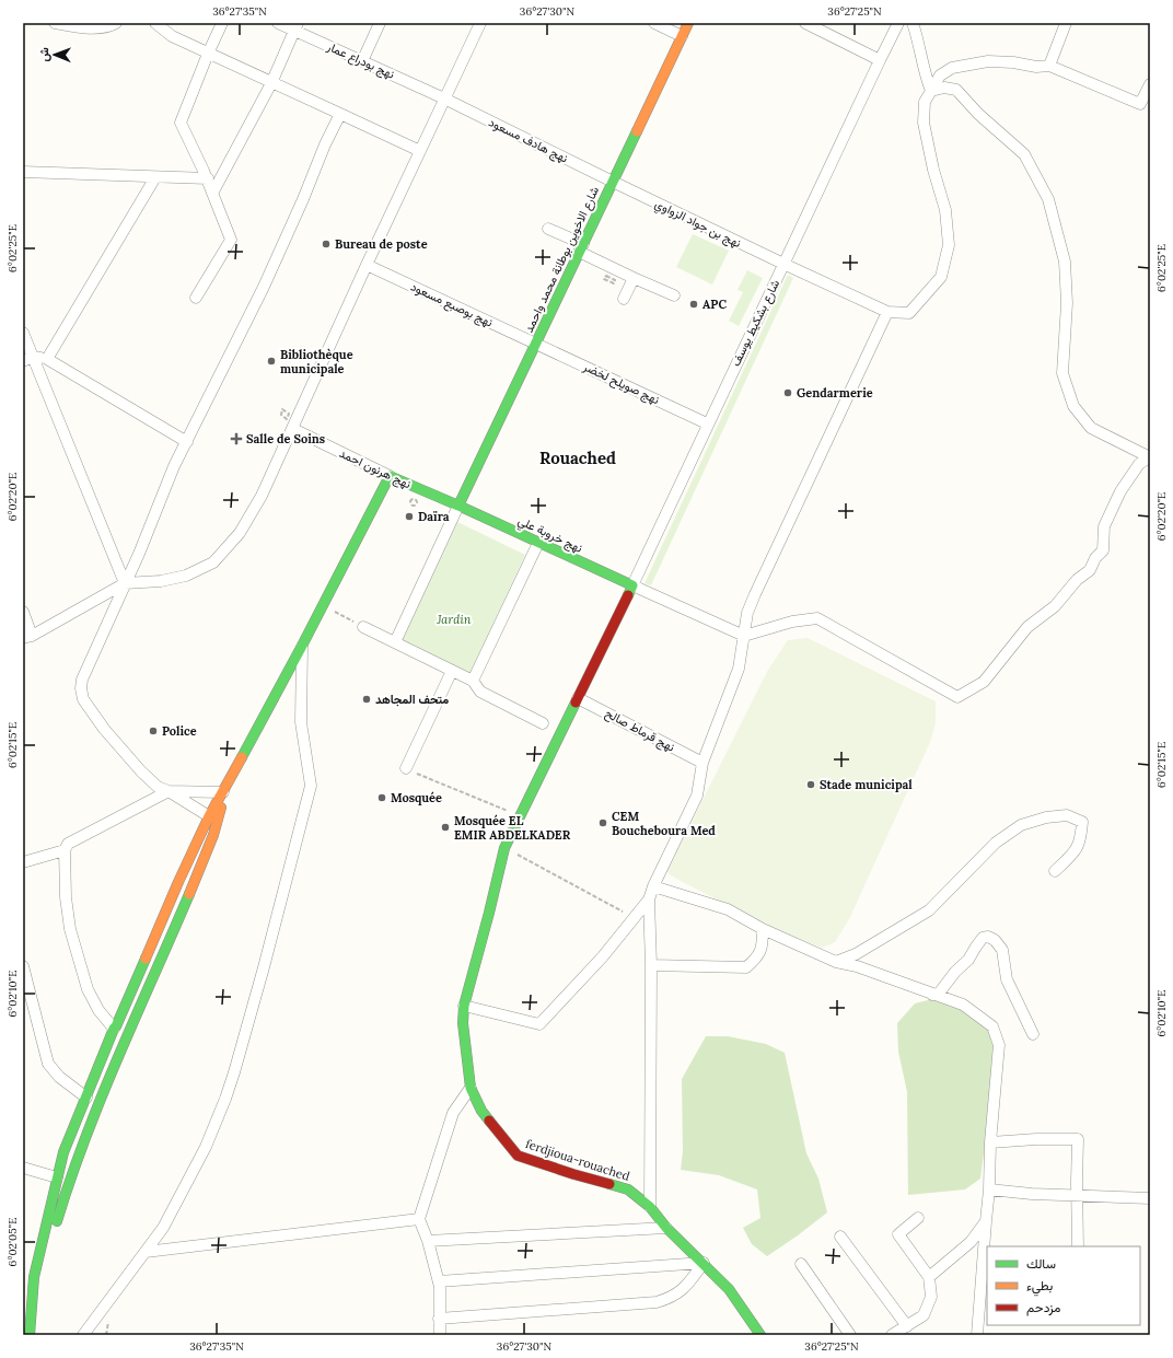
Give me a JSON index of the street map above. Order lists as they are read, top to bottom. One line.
{"streets":{"main road":["شارع الاخوين بوطانة محمد واحمد","نهج هرنون احمد","نهج خروبة علي","ferdjioua-rouached"],"street":["نهج بودراع عمار","نهج هادف مسعود","نهج بن جواد الزواوي","نهج بوصبع مسعود","شارع بشكيط يوسف","نهج صويلح لخضر","نهج قرماط صالح"]},"crossings":[["نهج بودراع عمار","نهج هادف مسعود"],["نهج هادف مسعود","نهج بن جواد الزواوي"],["نهج هادف مسعود","شارع الاخوين بوطانة محمد واحمد"],["نهج بن جواد الزواوي","شارع الاخوين بوطانة محمد واحمد"],["نهج بن جواد الزواوي","شارع بشكيط يوسف"],["شارع الاخوين بوطانة محمد واحمد","نهج بوصبع مسعود"],["شارع الاخوين بوطانة محمد واحمد","نهج صويلح لخضر"],["شارع الاخوين بوطانة محمد واحمد","نهج هرنون احمد"],["شارع الاخوين بوطانة محمد واحمد","نهج خروبة علي"],["نهج بوصبع مسعود","نهج صويلح لخضر"],["شارع بشكيط يوسف","نهج صويلح لخضر"],["شارع بشكيط يوسف","نهج خروبة علي"],["شارع بشكيط يوسف","ferdjioua-rouached"],["نهج هرنون احمد","نهج خروبة علي"],["نهج خروبة علي","ferdjioua-rouached"],["نهج قرماط صالح","ferdjioua-rouached"]],"districts":["Rouached"],"parks":["Jardin"],"places":{"other":["Bureau de poste","APC","Bibliothèque municipale","Gendarmerie","Daïra","متحف المجاهد","Police","Stade municipal","Mosquée","CEM Boucheboura Med","Mosquée EL EMIR ABDELKADER"],"health":["Salle de Soins"]},"legend":["سالك","بطيء","مزدحم"],"north":"left","coordinates":["36°27'35\"N","36°27'30\"N","36°27'25\"N","6°02'25\"E","6°02'20\"E","6°02'15\"E","6°02'10\"E","6°02'05\"E"]}
